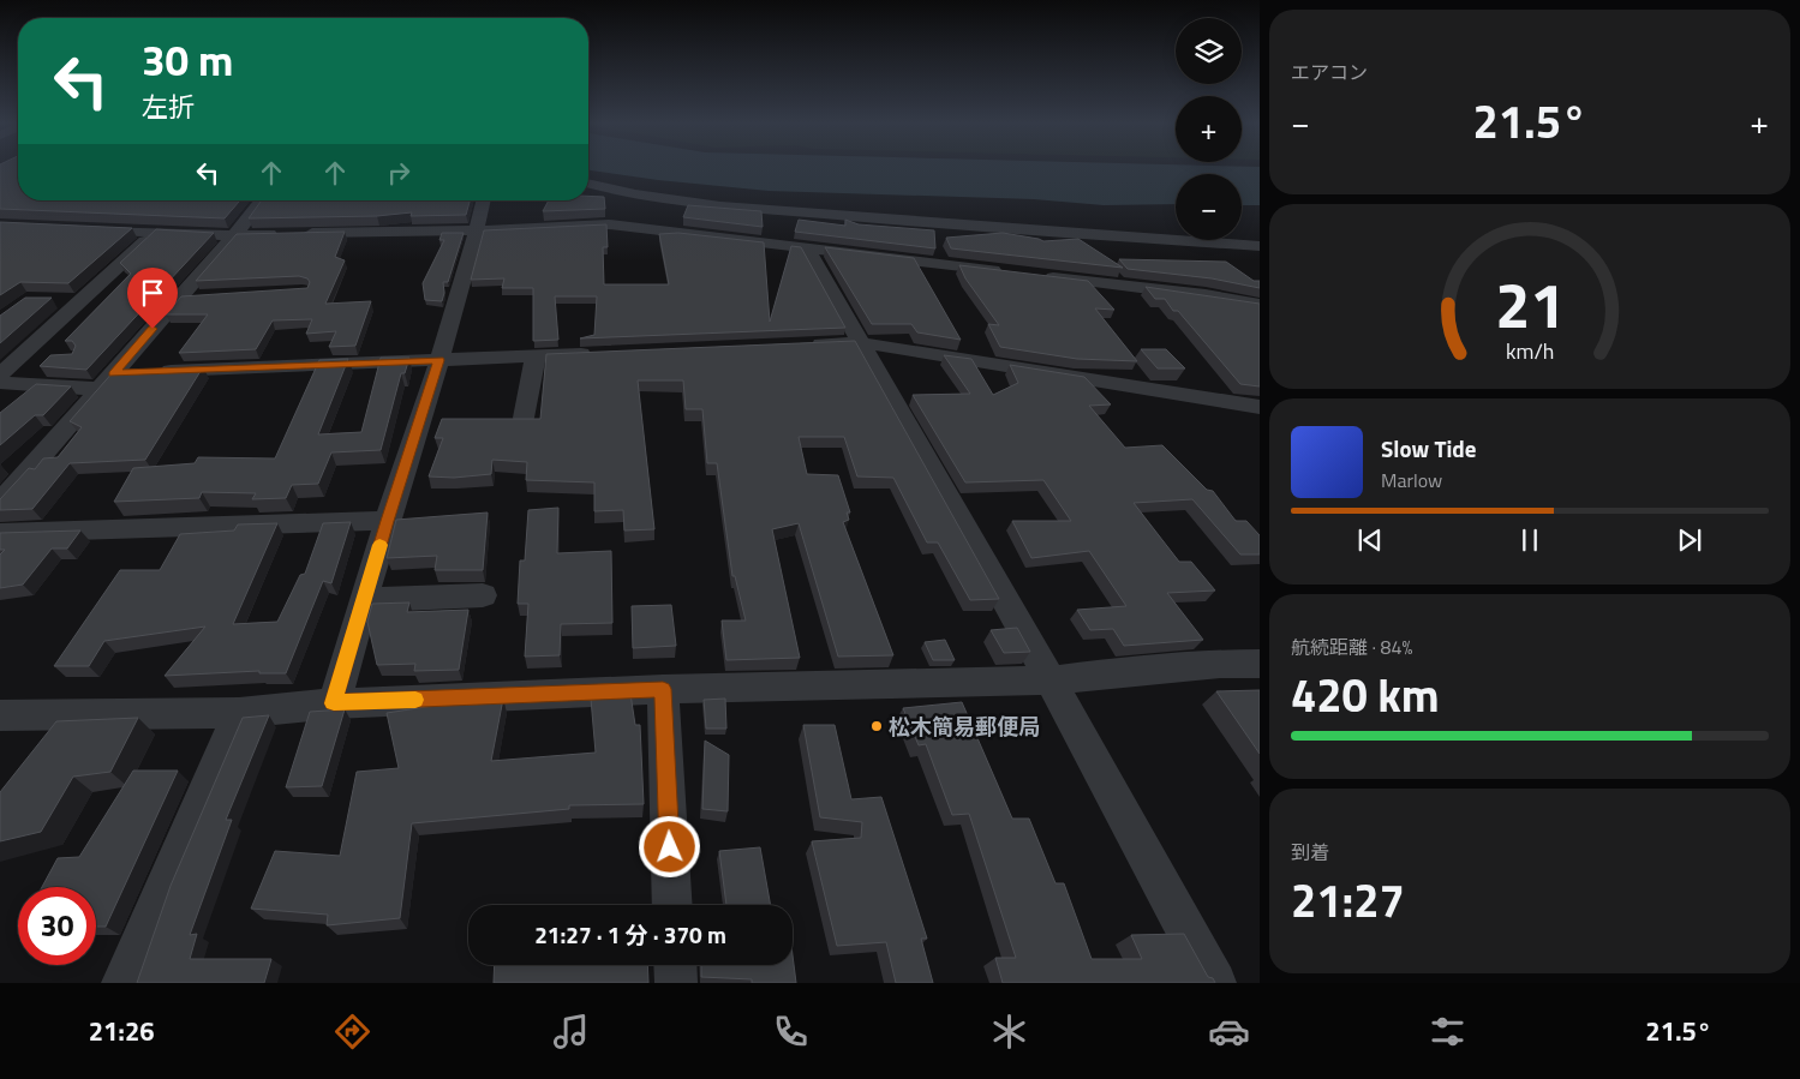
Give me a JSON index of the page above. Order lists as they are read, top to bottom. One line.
{"places":["松木簡易郵便局"],"page":{"tile":["エアコン",["航続距離 · 84%","420 km"],["到着","21:27"]],"map_buttons":["+","−"],"turn":["30 m","左折"],"heat":["−","21.5°","+"],"song":["Slow Tide","Marlow"],"limit":"30","trip":"21:27 · 1 分 · 370 m","tabs":["21:26","21.5°"],"gauge":["21","km/h"]}}
